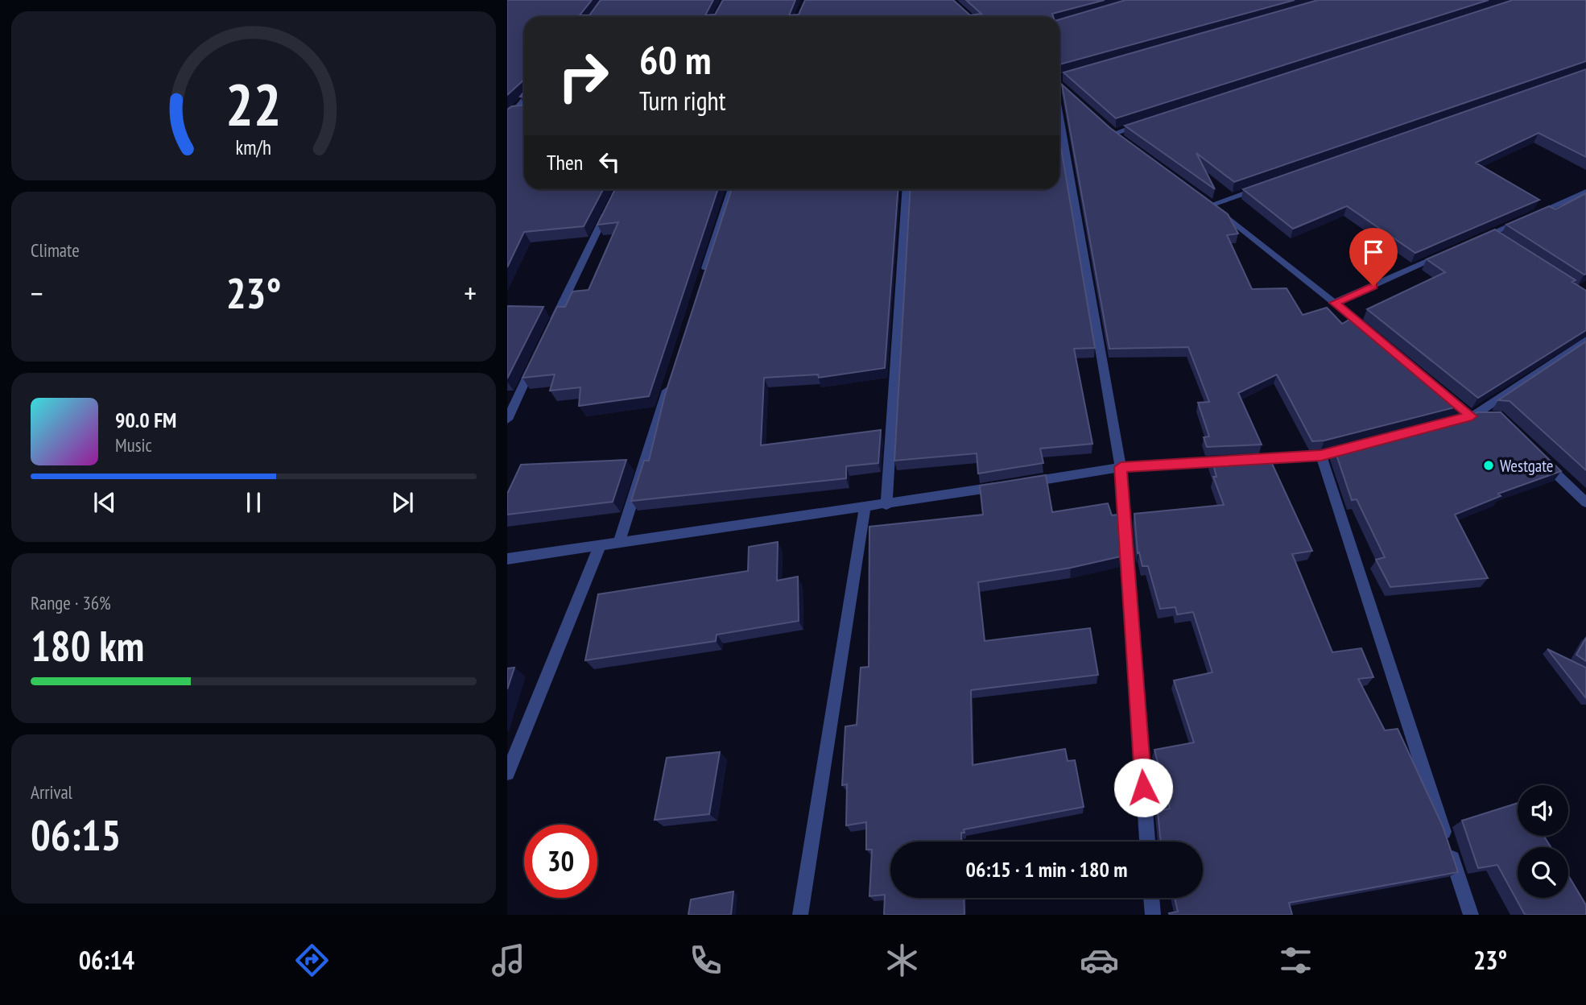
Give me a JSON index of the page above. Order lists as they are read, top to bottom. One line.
{"places":["Westgate"],"page":{"turn":["60 m","Turn right"],"then":"Then","tile":["Climate",["Range · 36%","180 km"],["Arrival","06:15"]],"heat":["−","23°","+"],"song":["90.0 FM","Music"],"limit":"30","trip":"06:15 · 1 min · 180 m","tabs":["06:14","23°"],"gauge":["22","km/h"]}}
